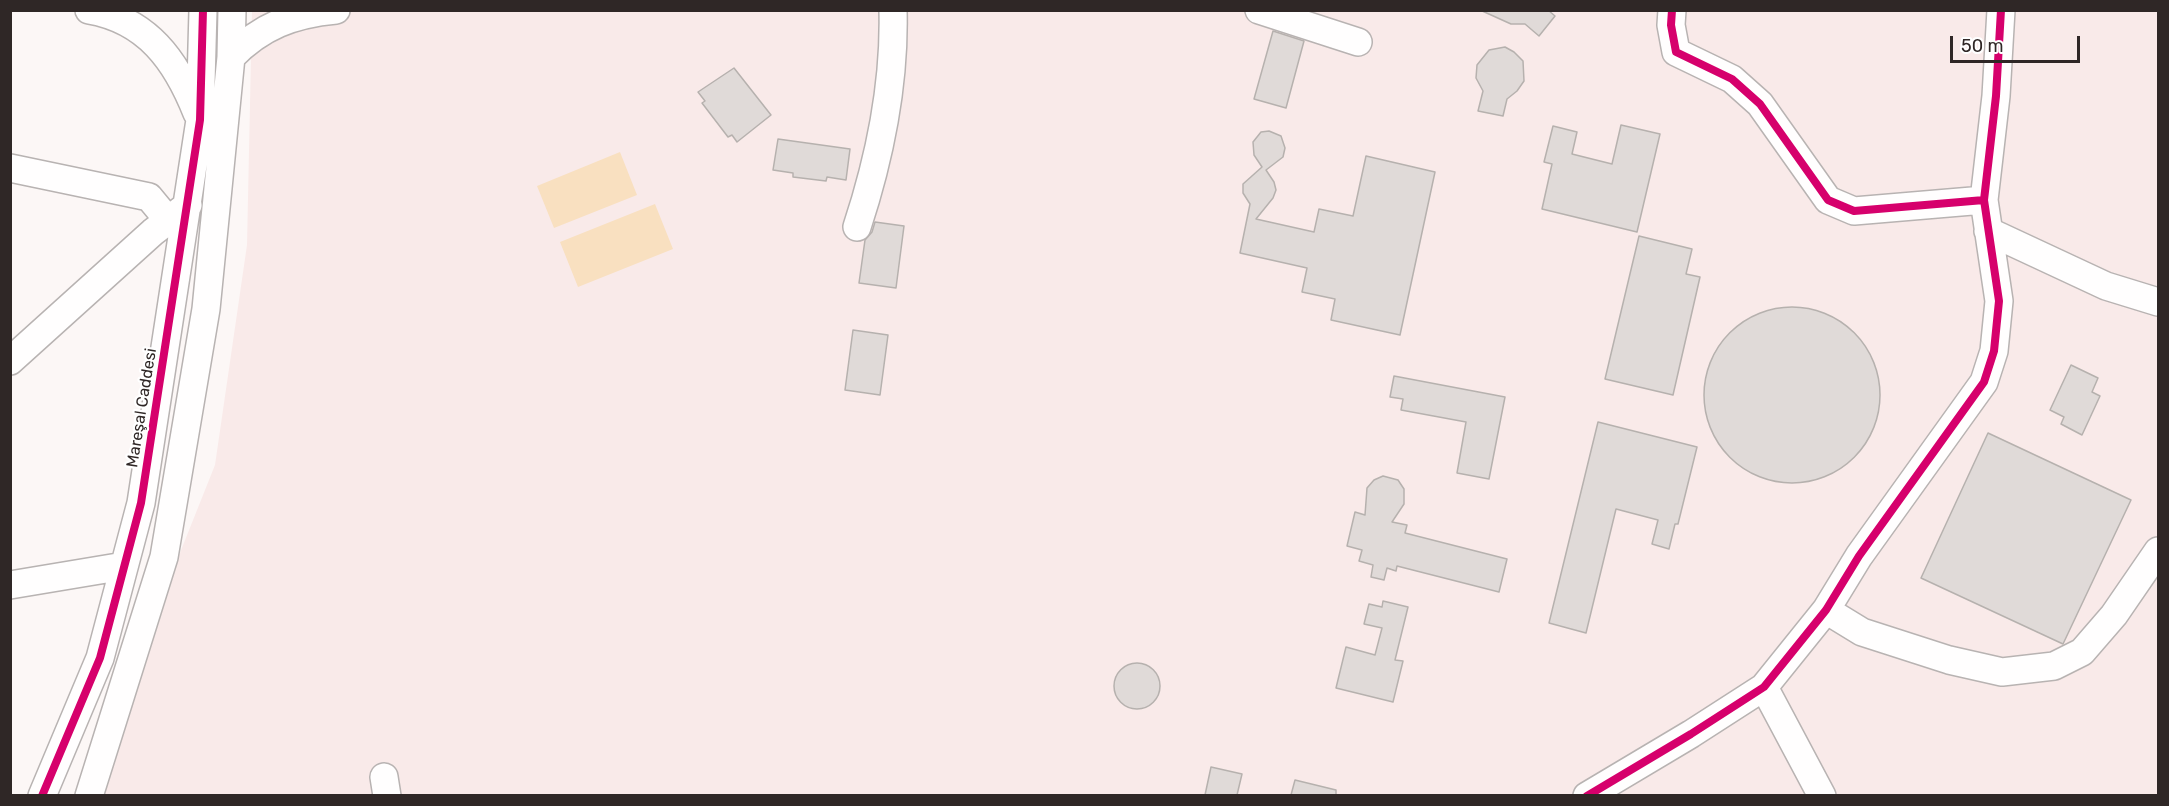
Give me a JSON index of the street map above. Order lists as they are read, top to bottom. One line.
{"streets":{"street":["Mareşal Caddesi"]},"scale_bar":"50 m"}
